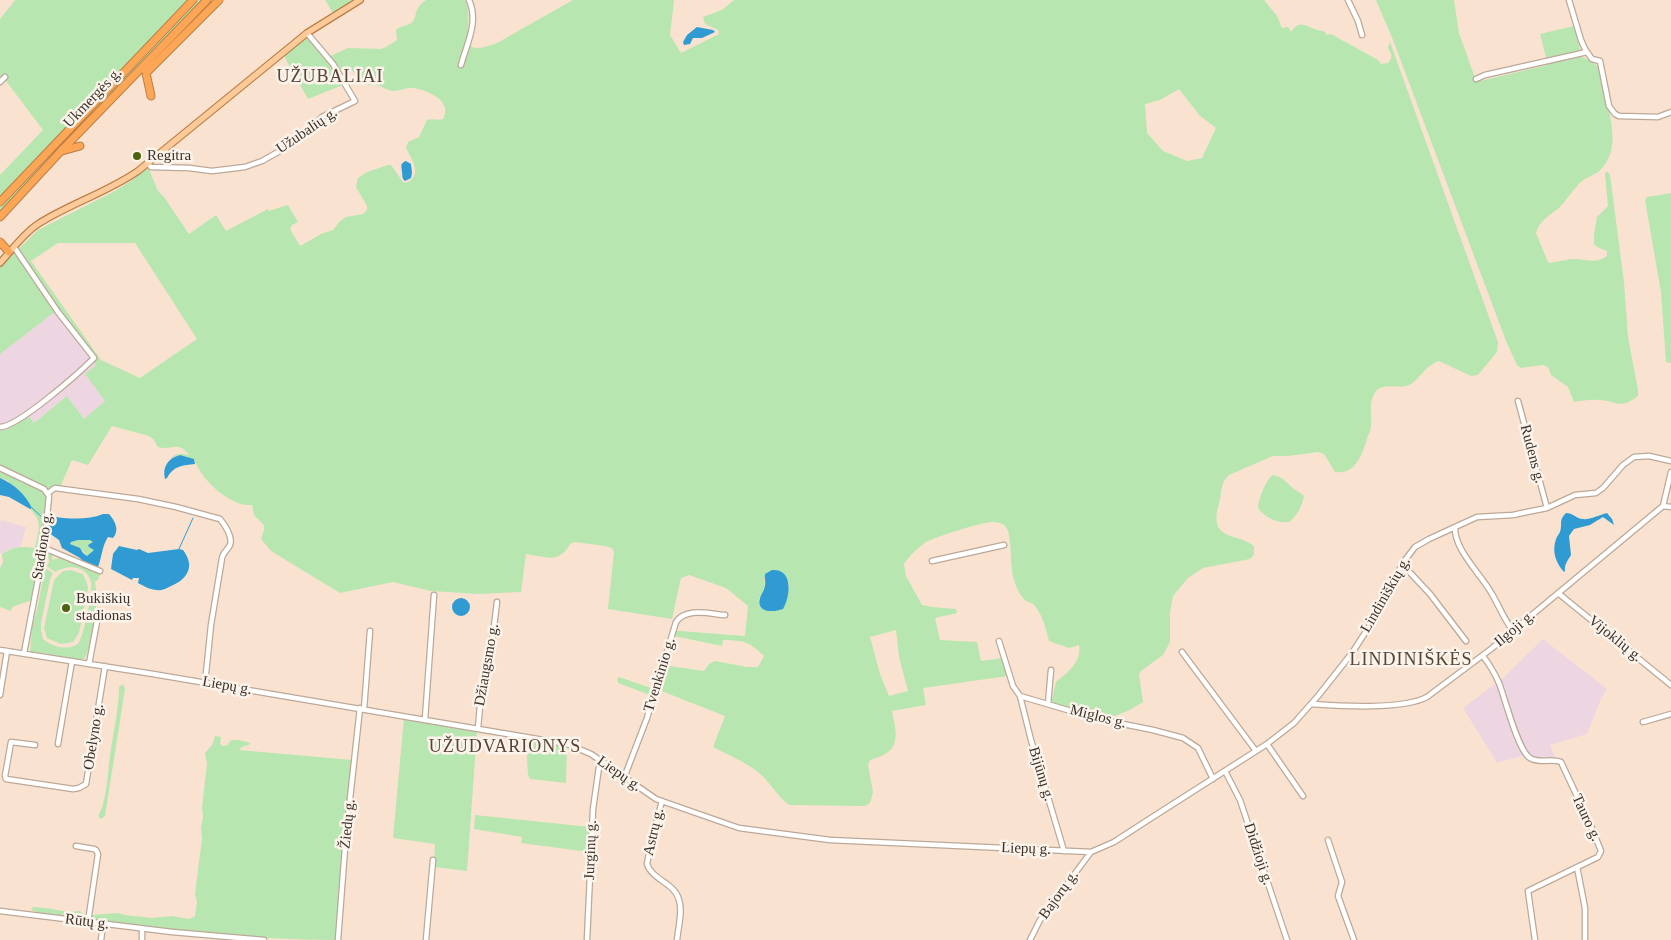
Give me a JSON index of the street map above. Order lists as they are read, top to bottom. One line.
{"streets":{"highway":["Ukmergės g."],"street":["Užubalių g.","Rudens g.","Stadiono g.","Lindiniškių g.","Ilgoji g.","Vijoklių g.","Džiaugsmo g.","Tvenkinio g.","Liepų g.","Miglos g.","Obelyno g.","Bijūnų g.","Tauro g.","Žiedų g.","Astrų g.","Jurginų g.","Didžioji g.","Bajorų g.","Rūtų g."]},"crossings":[["Rudens g.","Lindiniškių g."],["Stadiono g.","Liepų g."],["Lindiniškių g.","Ilgoji g."],["Lindiniškių g.","Liepų g."],["Lindiniškių g.","Miglos g."],["Lindiniškių g.","Didžioji g."],["Lindiniškių g.","Bajorų g."],["Ilgoji g.","Vijoklių g."],["Ilgoji g.","Tauro g."],["Džiaugsmo g.","Liepų g."],["Tvenkinio g.","Liepų g."],["Liepų g.","Obelyno g."],["Liepų g.","Bijūnų g."],["Liepų g.","Žiedų g."],["Liepų g.","Astrų g."],["Liepų g.","Jurginų g."],["Liepų g.","Bajorų g."],["Miglos g.","Bijūnų g."]],"districts":["UŽUBALIAI","LINDINIŠKĖS","UŽUDVARIONYS"],"places":["Regitra","Bukiškių stadionas"]}
